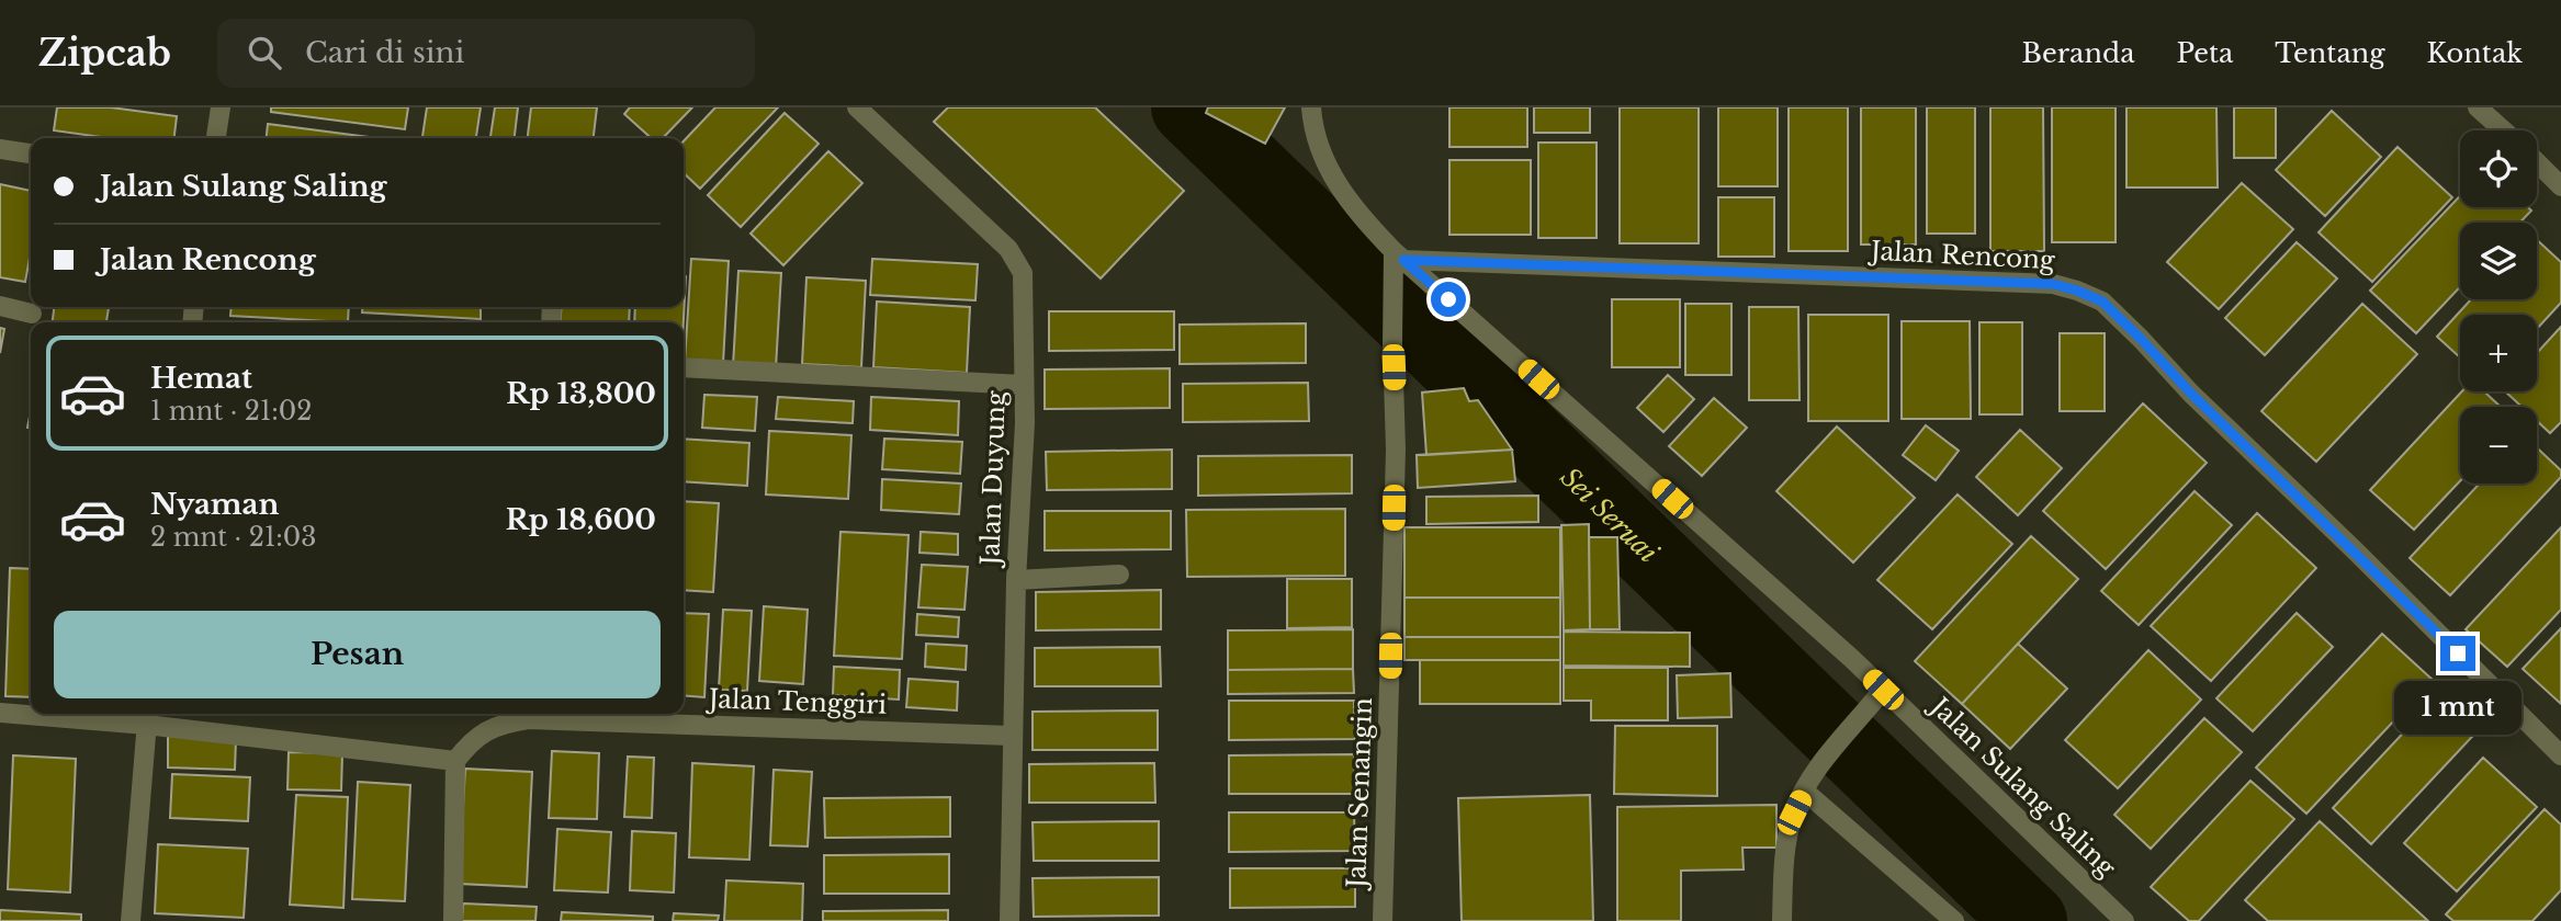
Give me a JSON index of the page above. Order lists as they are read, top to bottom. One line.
{"streets":{"street":["Jalan Rencong","Jalan Duyung","Jalan Tenggiri","Jalan Sulang Saling","Jalan Senangin"]},"crossings":[["Jalan Rencong","Jalan Sulang Saling"],["Jalan Rencong","Jalan Senangin"],["Jalan Duyung","Jalan Tenggiri"],["Jalan Sulang Saling","Jalan Senangin"]],"water":["Sei Seruai"],"page":{"header":"Zipcab","search":"Cari di sini","nav":["Beranda","Peta","Tentang","Kontak"],"map_buttons":["+","−"],"banner":["Jalan Sulang Saling","Jalan Rencong"],"list":[{"name":"Hemat","note":"1 mnt · 21:02","value":"Rp 13,800"},{"name":"Nyaman","note":"2 mnt · 21:03","value":"Rp 18,600"}],"buttons":"Pesan","bubble":"1 mnt"}}
